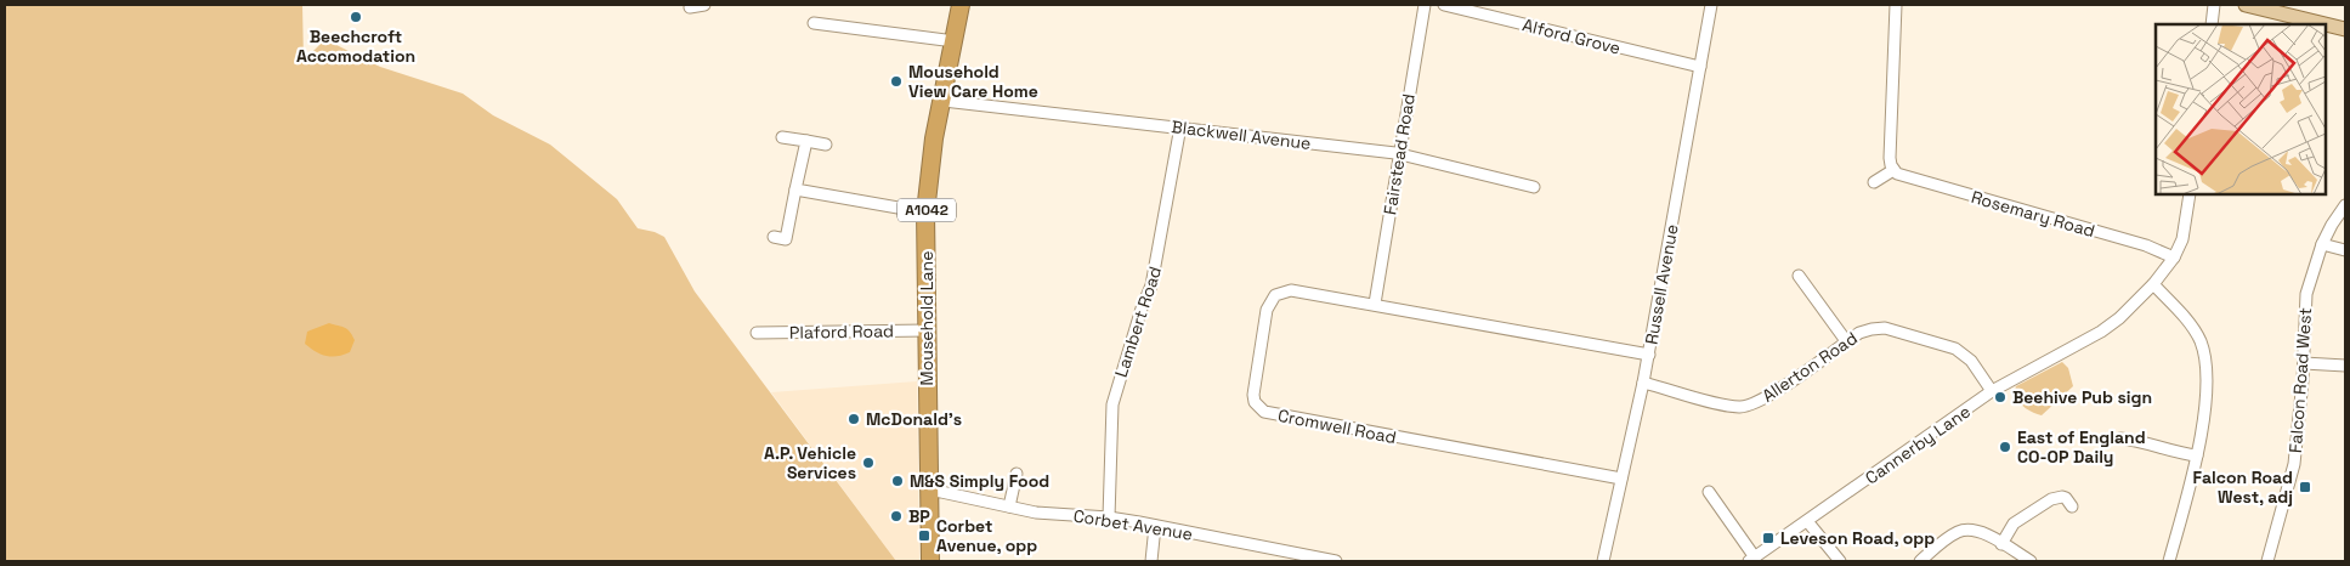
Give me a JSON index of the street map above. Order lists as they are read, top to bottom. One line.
{"streets":{"highway":["A1042","Mousehold Lane"],"street":["Alford Grove","Blackwell Avenue","Fairstead Road","Rosemary Road","Russell Avenue","Lambert Road","Plaford Road","Allerton Road","Falcon Road West","Cromwell Road","Cannerby Lane","Corbet Avenue"]},"crossings":[["Alford Grove","Russell Avenue"],["Blackwell Avenue","Fairstead Road"],["Blackwell Avenue","Mousehold Lane"],["Blackwell Avenue","Lambert Road"],["Fairstead Road","Cromwell Road"],["Rosemary Road","Cannerby Lane"],["Russell Avenue","Allerton Road"],["Russell Avenue","Cromwell Road"],["Mousehold Lane","Plaford Road"],["Mousehold Lane","Corbet Avenue"],["Lambert Road","Corbet Avenue"],["Allerton Road","Cannerby Lane"]],"places":{"other":["Beechcroft Accomodation","Mousehold View Care Home","Beehive Pub sign","McDonald’s","East of England CO-OP Daily","A.P. Vehicle Services","M&S Simply Food","BP"],"transit":["Falcon Road West, adj","Corbet Avenue, opp","Leveson Road, opp"]}}
